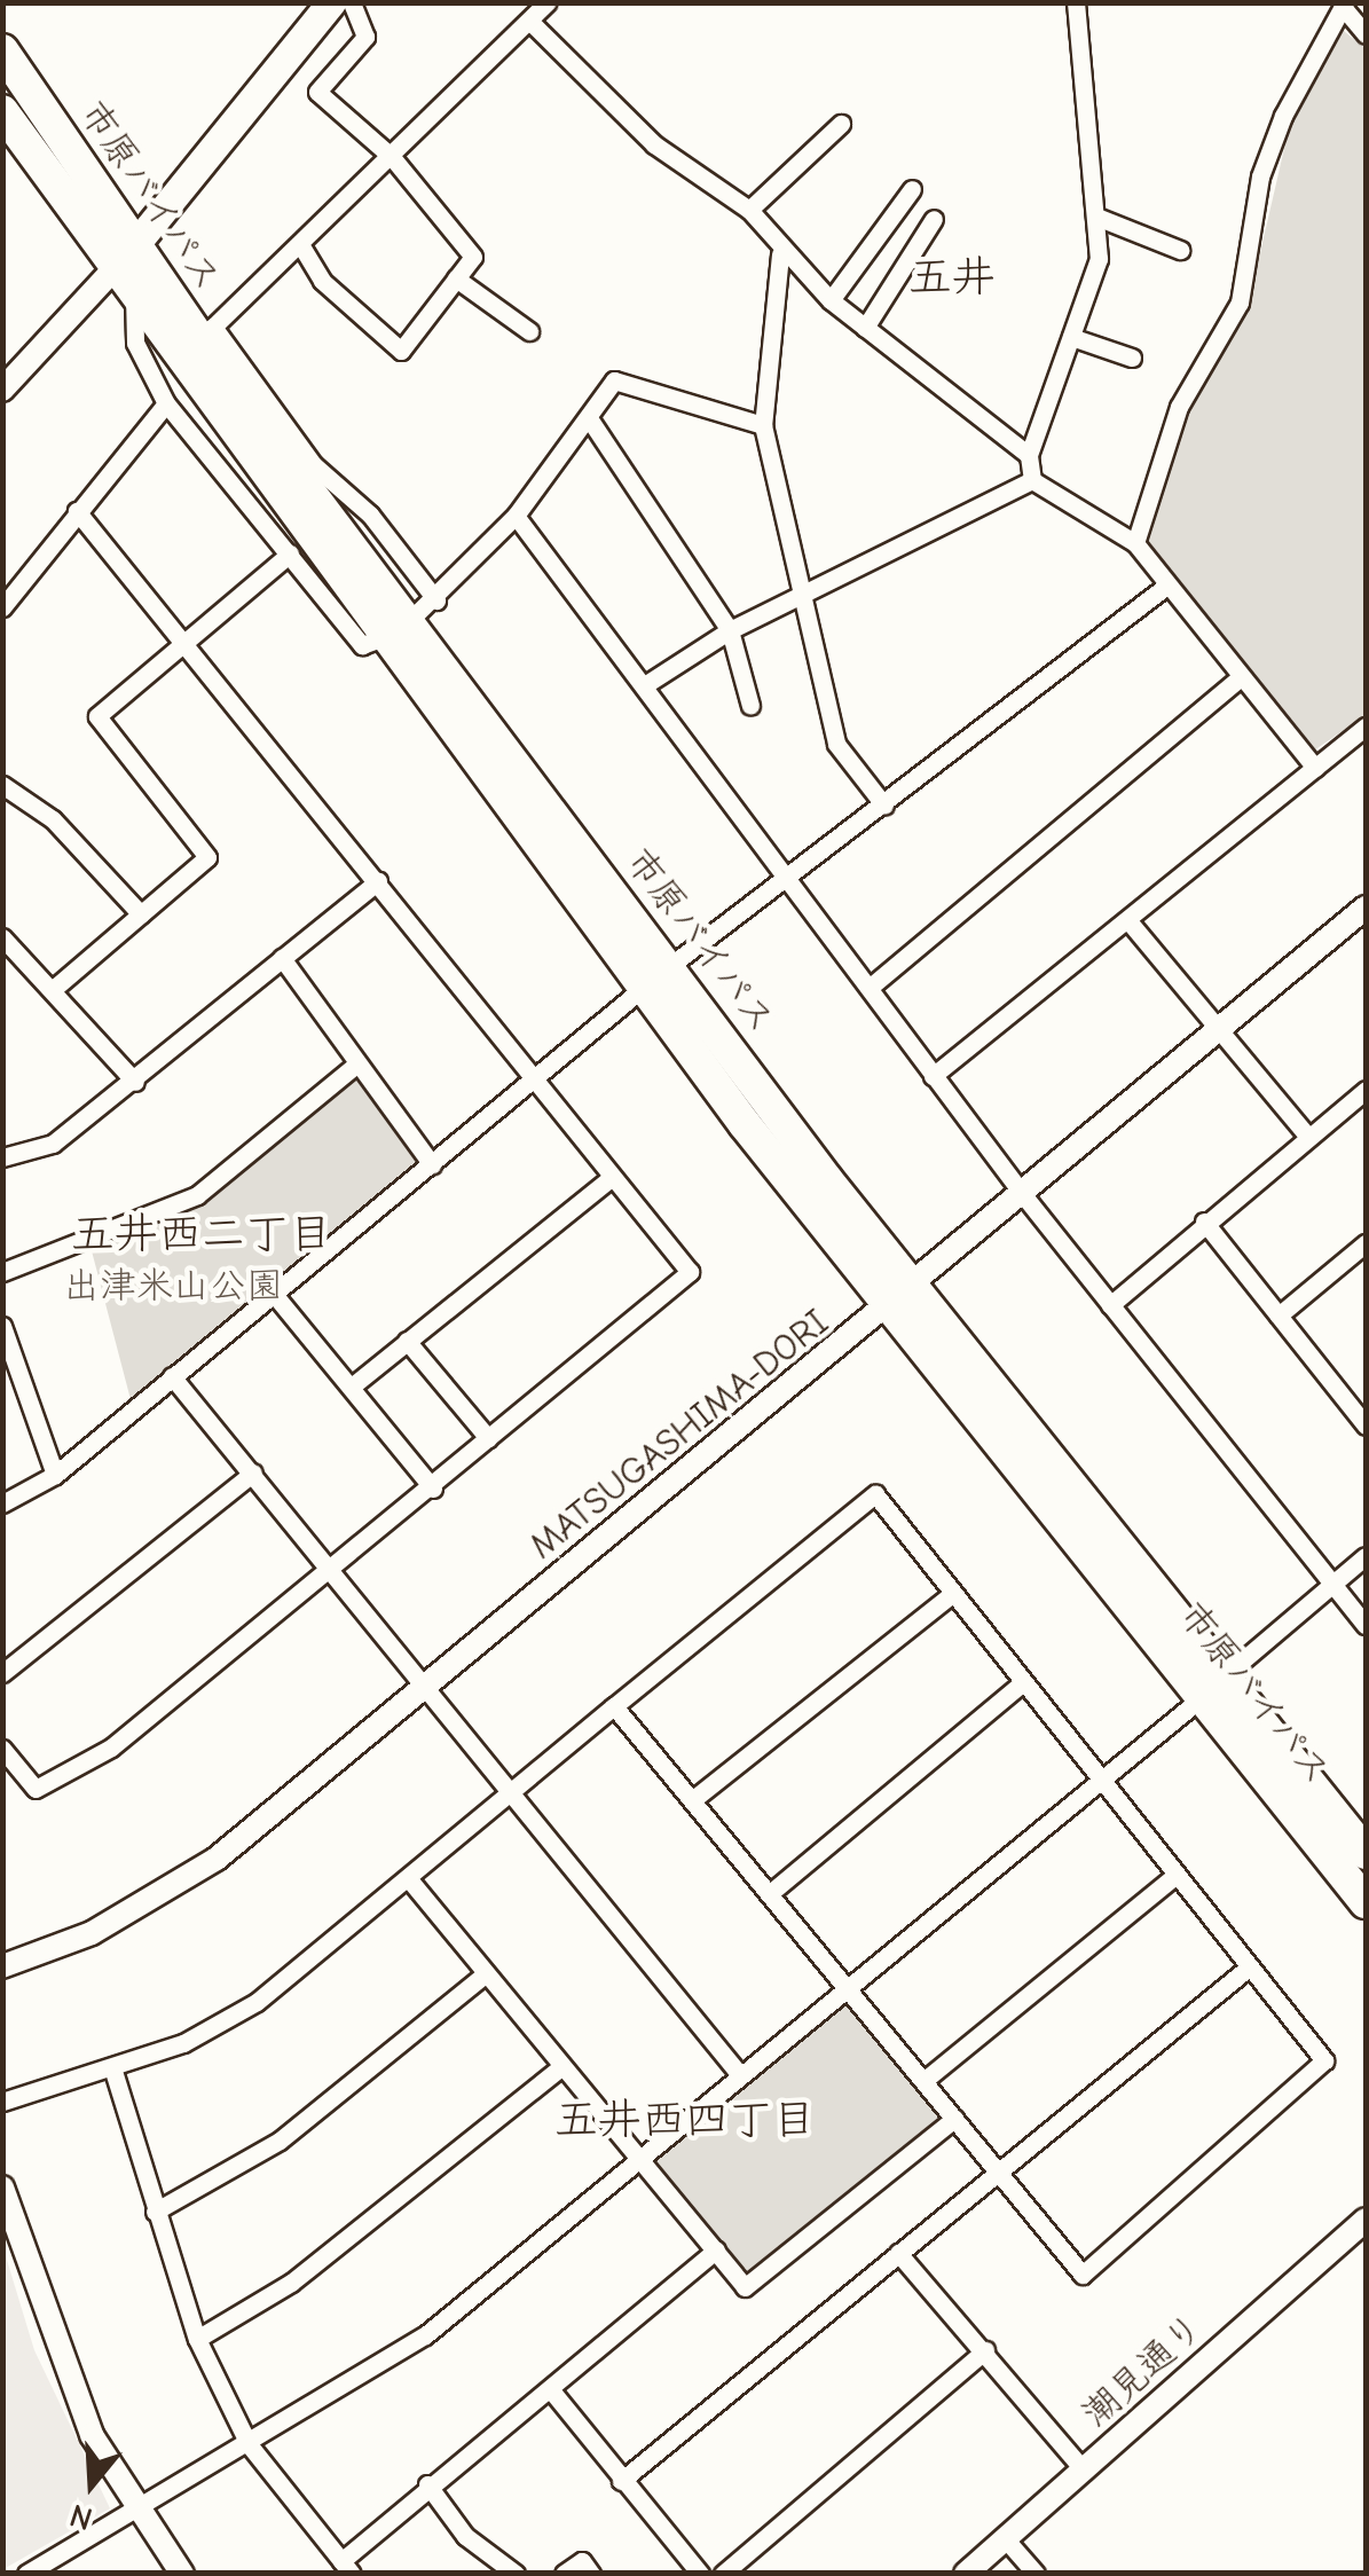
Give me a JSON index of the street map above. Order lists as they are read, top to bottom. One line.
{"streets":{"highway":["市原バイパス"],"street":["MATSUGASHIMA-DORI","潮見通り"]},"crossings":[["市原バイパス","MATSUGASHIMA-DORI"]],"districts":["五井","五井西二丁目","五井西四丁目"],"parks":["出津米山公園"],"north":"bottom"}
